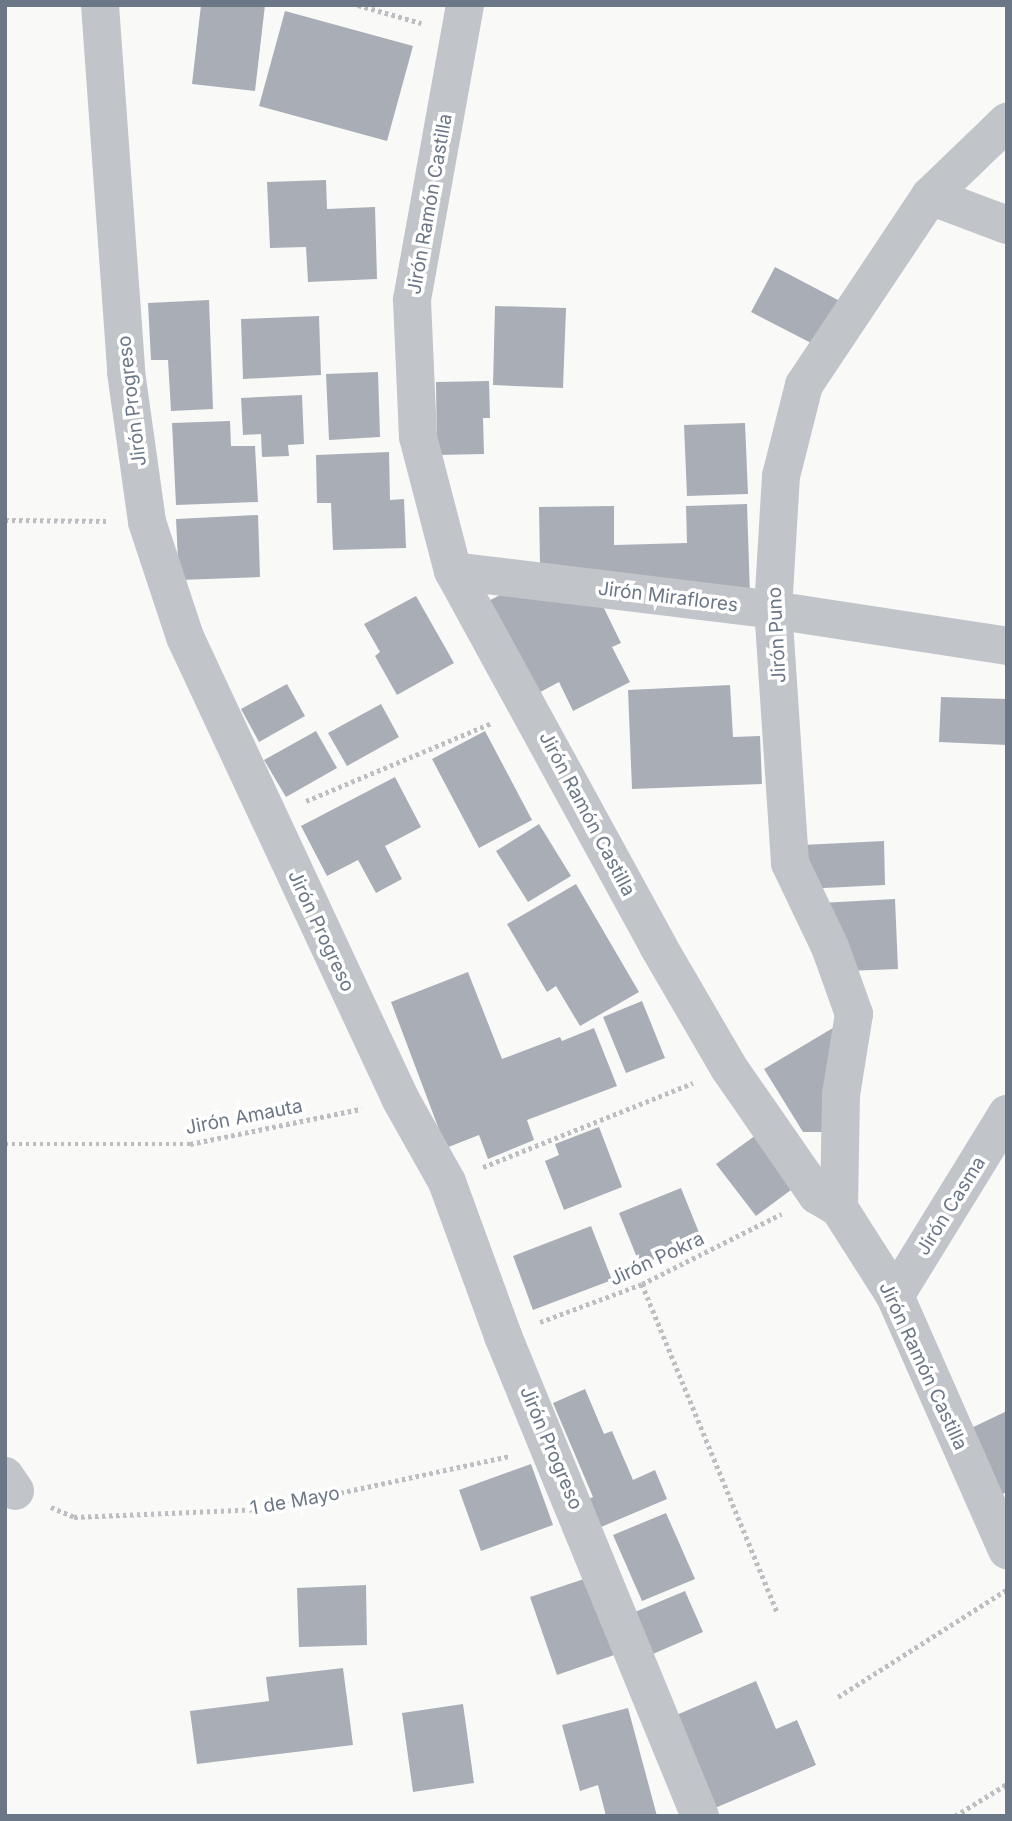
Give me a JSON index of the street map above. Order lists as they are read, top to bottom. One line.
{"streets":{"street":["Jirón Ramón Castilla","Jirón Progreso","Jirón Miraflores","Jirón Puno","Jirón Casma"],"path":["Jirón Amauta","Jirón Pokra","1 de Mayo"]},"crossings":[["Jirón Ramón Castilla","Jirón Miraflores"],["Jirón Ramón Castilla","Jirón Puno"],["Jirón Ramón Castilla","Jirón Casma"],["Jirón Ramón Castilla","Jirón Pokra"],["Jirón Progreso","Jirón Amauta"],["Jirón Progreso","Jirón Pokra"],["Jirón Progreso","1 de Mayo"],["Jirón Miraflores","Jirón Puno"],["Jirón Puno","Jirón Pokra"]]}
